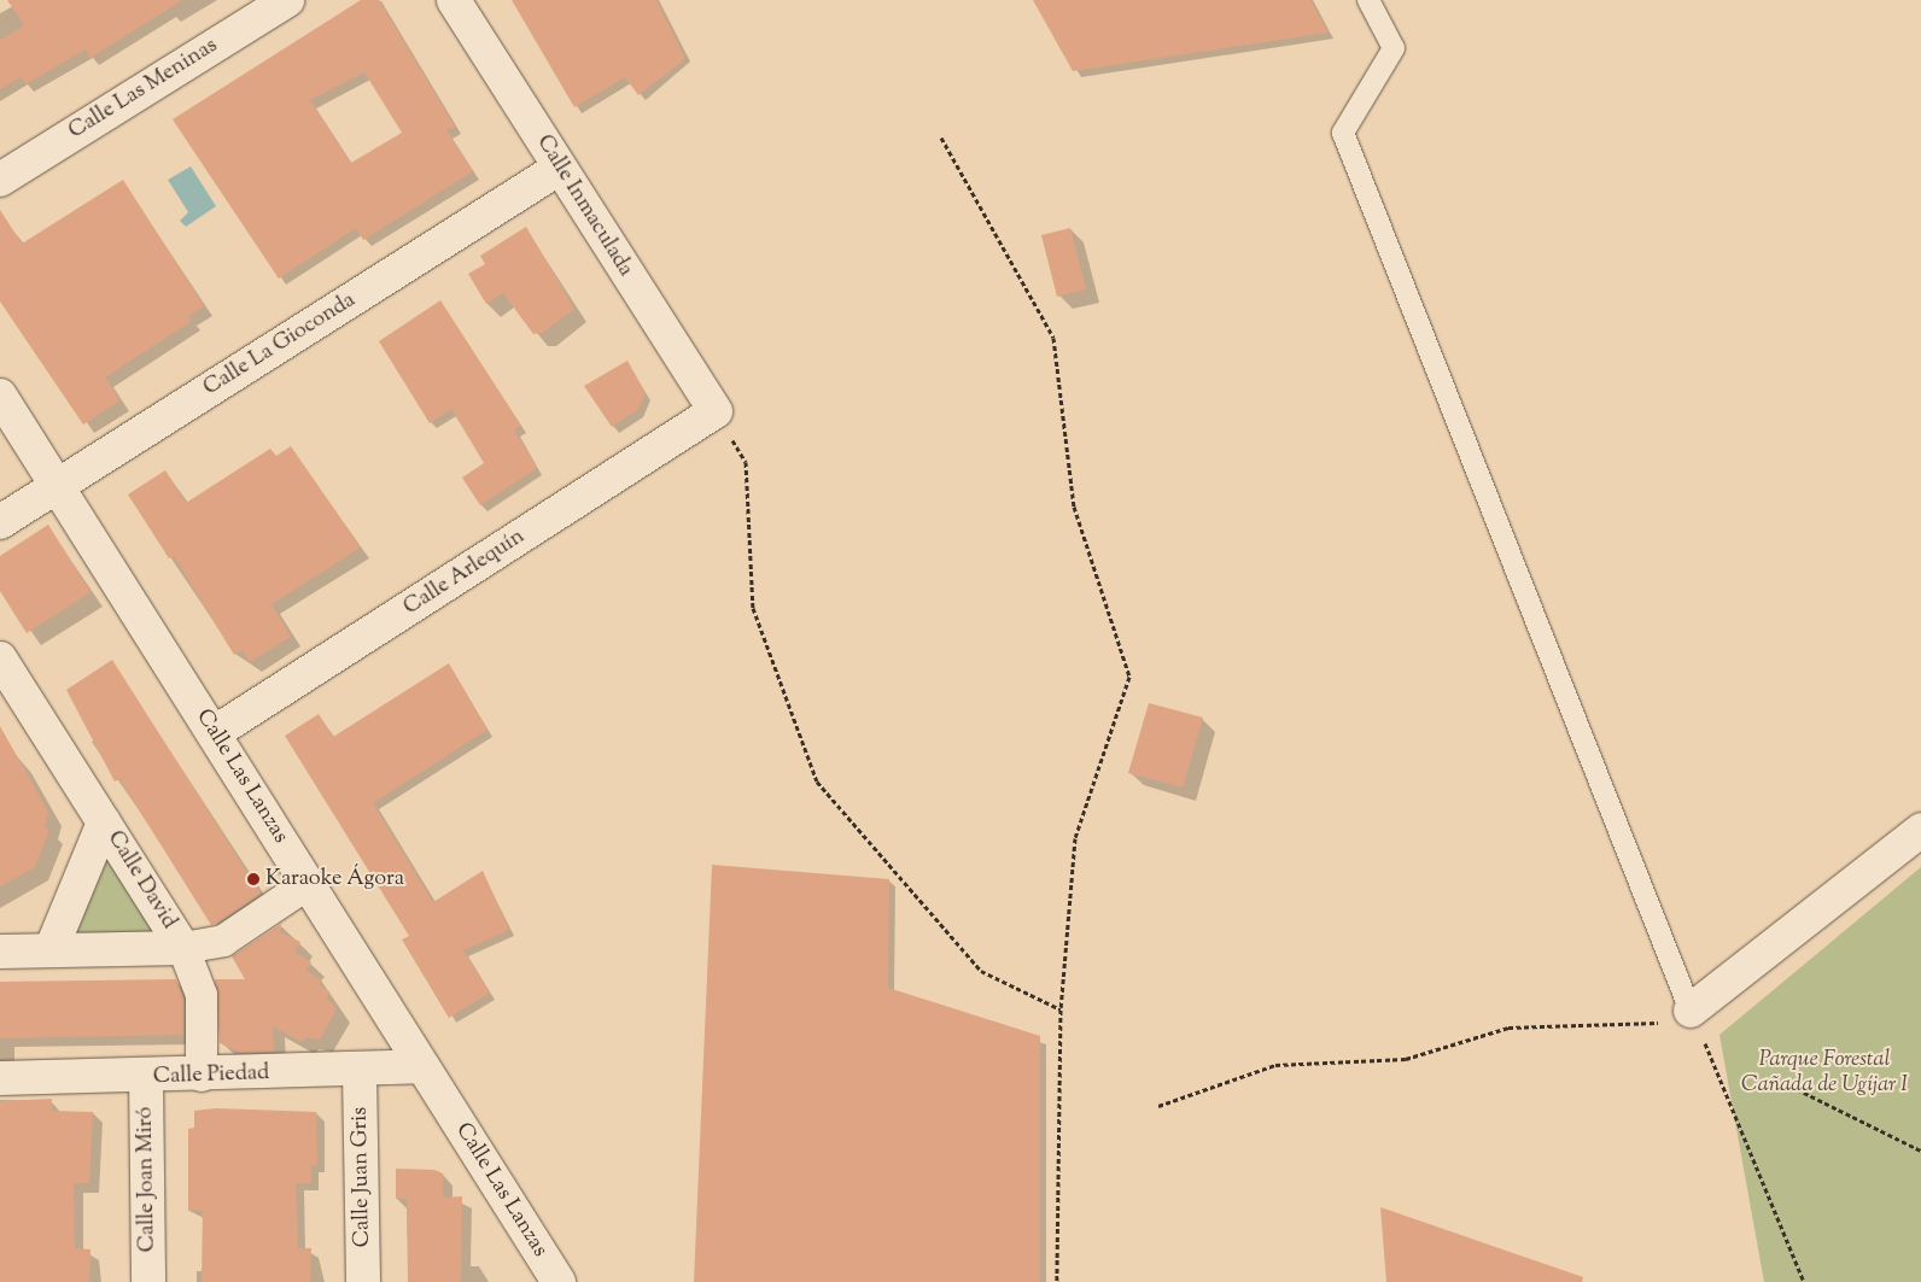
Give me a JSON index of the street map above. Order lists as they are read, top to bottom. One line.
{"streets":{"street":["Calle Las Meninas","Calle Inmaculada","Calle La Gioconda","Calle Arlequín","Calle Las Lanzas","Calle David","Calle Piedad","Calle Juan Gris","Calle Joan Miró"]},"crossings":[["Calle Inmaculada","Calle La Gioconda"],["Calle Inmaculada","Calle Arlequín"],["Calle La Gioconda","Calle Las Lanzas"],["Calle Arlequín","Calle Las Lanzas"],["Calle Las Lanzas","Calle Piedad"],["Calle Piedad","Calle Juan Gris"],["Calle Piedad","Calle Joan Miró"]],"parks":["Parque Forestal Cañada de Ugíjar I"],"places":["Karaoke Ágora"]}
